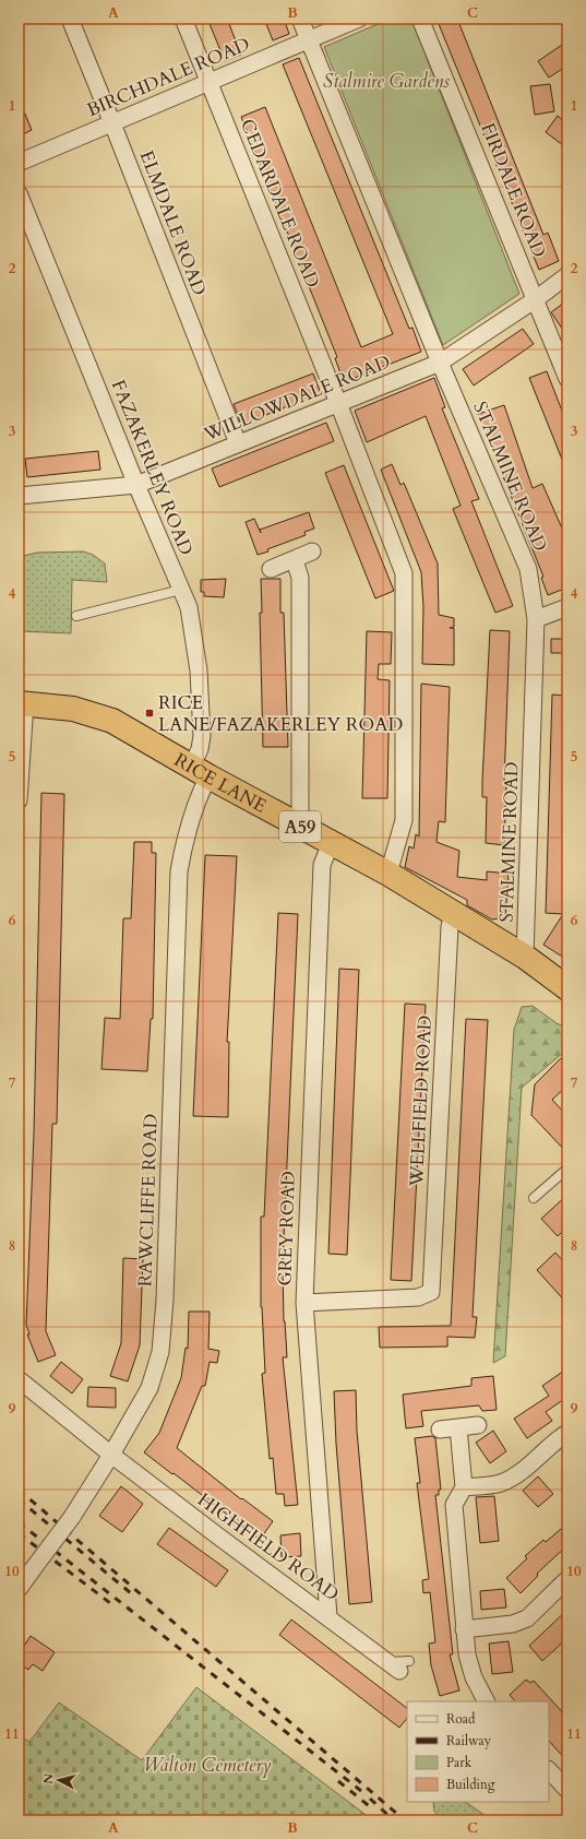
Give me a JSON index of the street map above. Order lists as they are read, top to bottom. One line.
{"streets":{"highway":["RICE LANE","A59"],"street":["BIRCHDALE ROAD","FIRDALE ROAD","CEDARDALE ROAD","ELMDALE ROAD","WILLOWDALE ROAD","FAZAKERLEY ROAD","STALMINE ROAD","WELLFIELD ROAD","RAWCLIFFE ROAD","GREY ROAD","HIGHFIELD ROAD"]},"crossings":[["BIRCHDALE ROAD","CEDARDALE ROAD"],["BIRCHDALE ROAD","ELMDALE ROAD"],["BIRCHDALE ROAD","STALMINE ROAD"],["FIRDALE ROAD","WILLOWDALE ROAD"],["CEDARDALE ROAD","WILLOWDALE ROAD"],["CEDARDALE ROAD","RICE LANE"],["ELMDALE ROAD","WILLOWDALE ROAD"],["WILLOWDALE ROAD","FAZAKERLEY ROAD"],["WILLOWDALE ROAD","STALMINE ROAD"],["FAZAKERLEY ROAD","RICE LANE"],["FAZAKERLEY ROAD","RAWCLIFFE ROAD"],["STALMINE ROAD","RICE LANE"],["RICE LANE","WELLFIELD ROAD"],["RICE LANE","RAWCLIFFE ROAD"],["RICE LANE","GREY ROAD"],["WELLFIELD ROAD","GREY ROAD"],["RAWCLIFFE ROAD","HIGHFIELD ROAD"],["GREY ROAD","HIGHFIELD ROAD"]],"parks":["Stalmire Gardens","Walton Cemetery"],"places":{"transit":["RICE LANE/FAZAKERLEY ROAD"]},"legend":["Road","Railway","Park","Building"],"north":"left","grid":{"columns":["A","B","C"],"rows":["1","2","3","4","5","6","7","8","9","10","11"]}}
